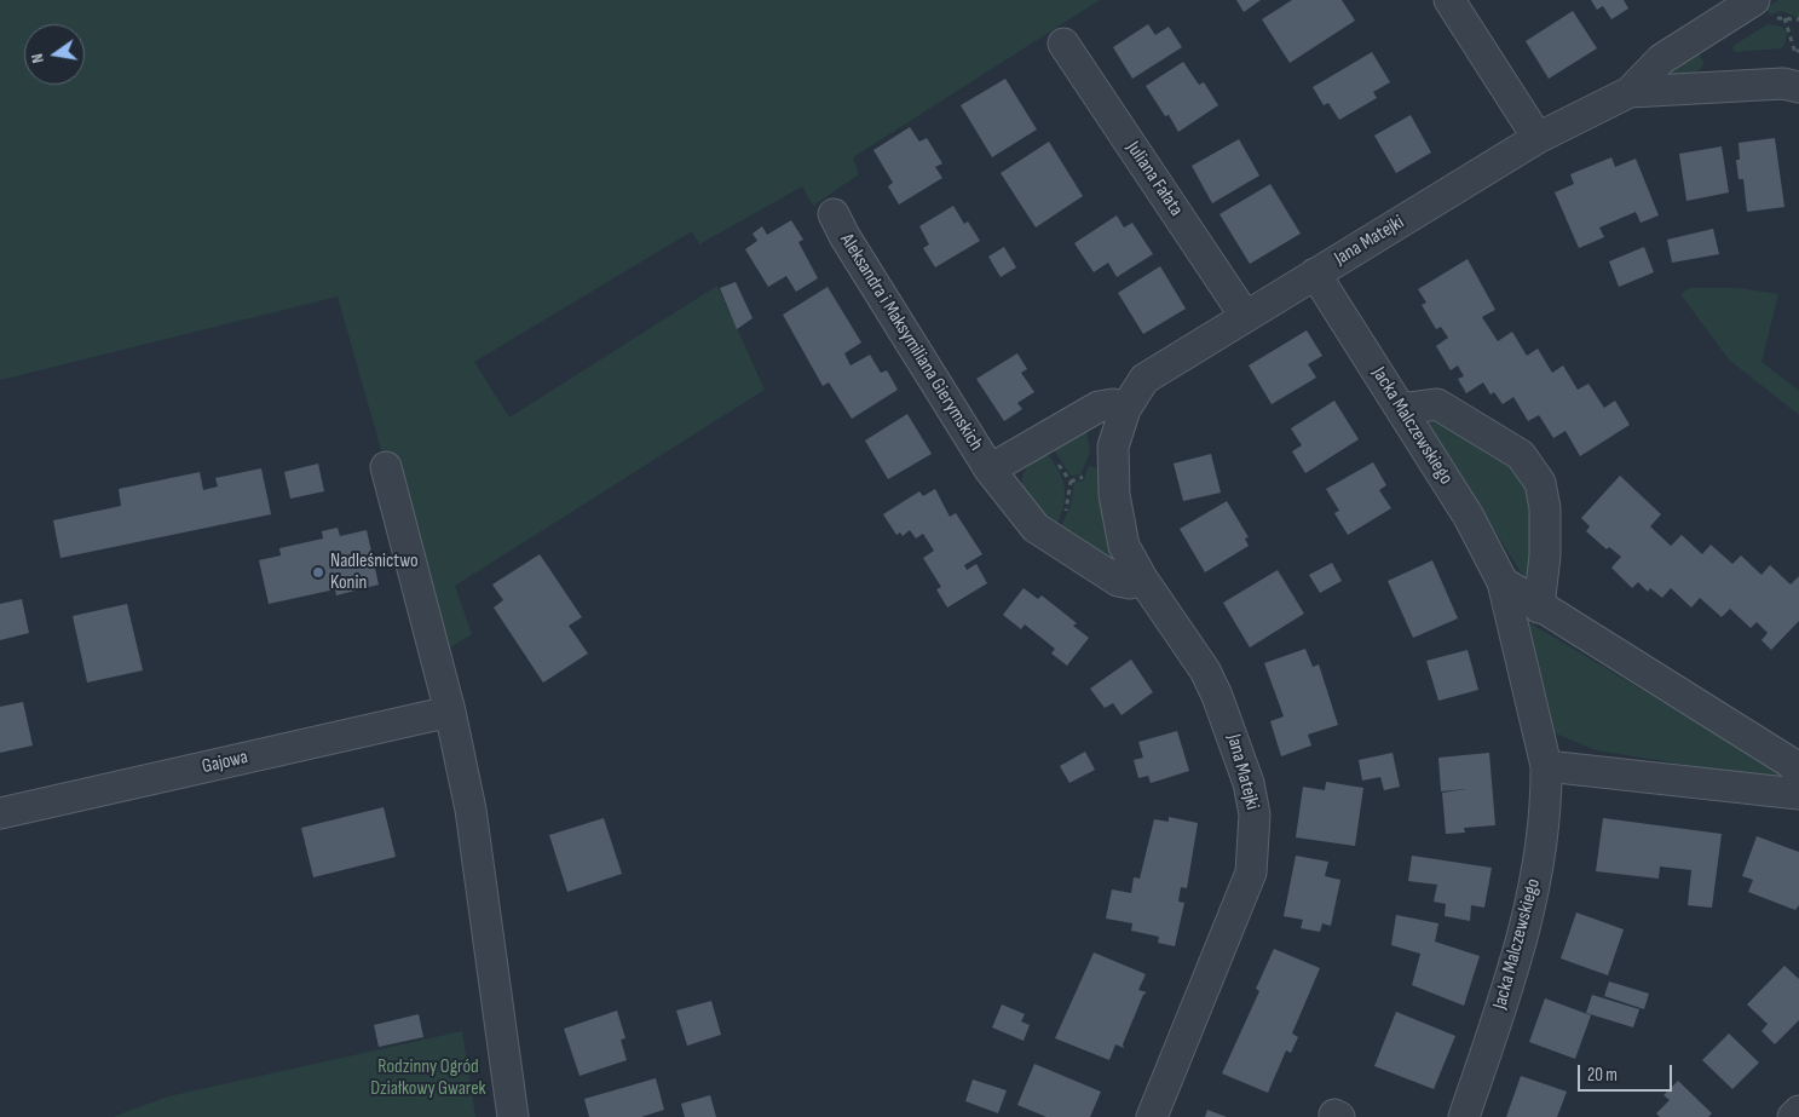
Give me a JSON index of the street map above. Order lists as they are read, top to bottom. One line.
{"streets":{"street":["Juliana Fałata","Jana Matejki","Aleksandra i Maksymiliana Gierymskich","Jacka Malczewskiego","Gajowa"]},"crossings":[["Juliana Fałata","Jana Matejki"],["Jana Matejki","Jacka Malczewskiego"]],"parks":["Rodzinny Ogród Działkowy Gwarek"],"places":["Nadleśnictwo Konin"],"scale_bar":"20 m","north":"left"}
